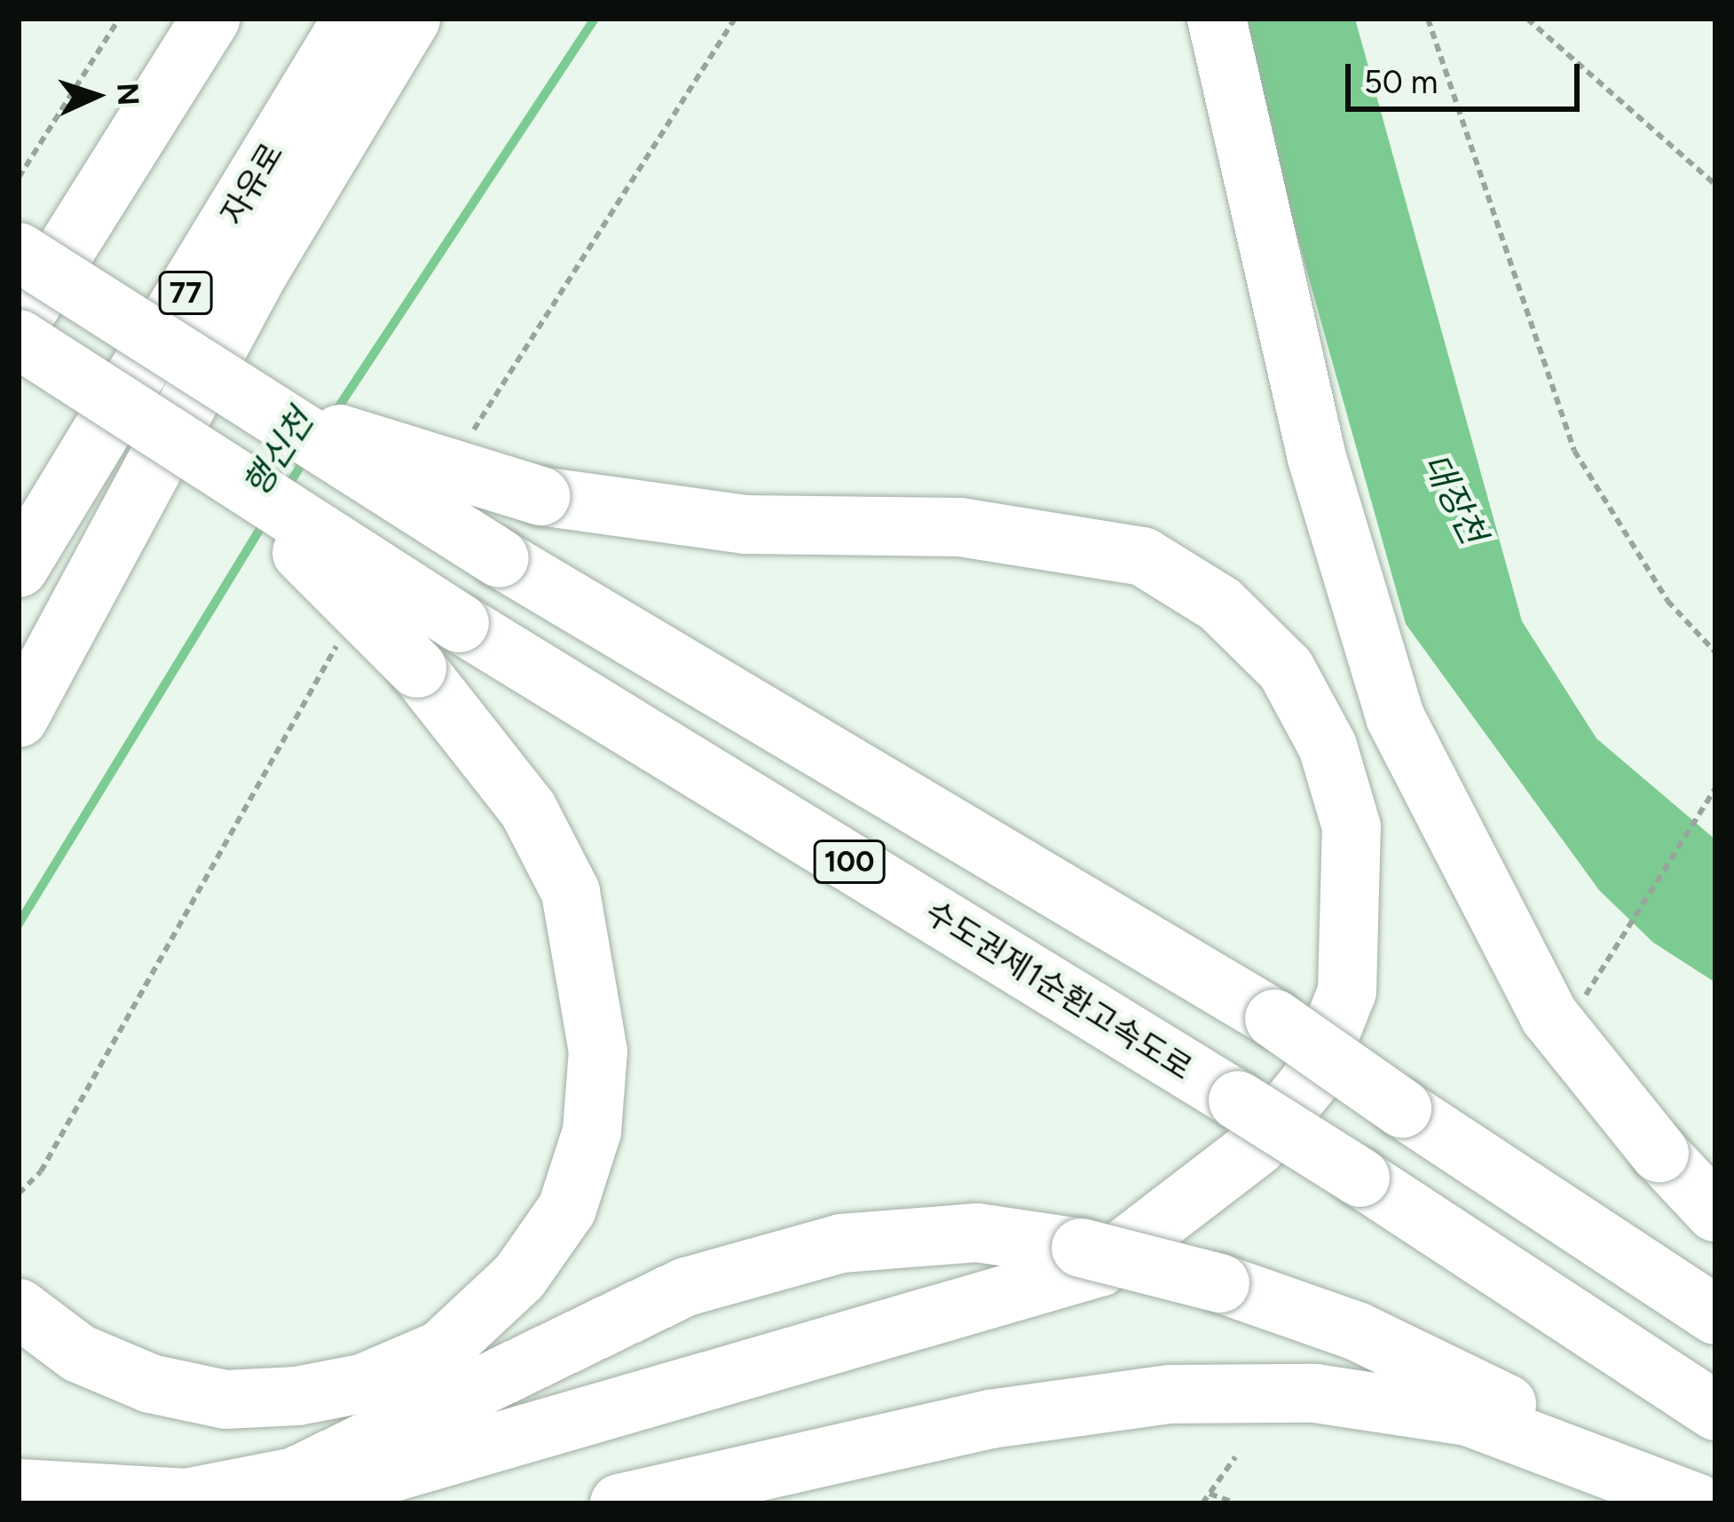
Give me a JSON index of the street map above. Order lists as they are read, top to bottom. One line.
{"streets":{"highway":["자유로","77","100","수도권제1순환고속도로"]},"water":["행신천","대장천"],"scale_bar":"50 m","north":"right"}
